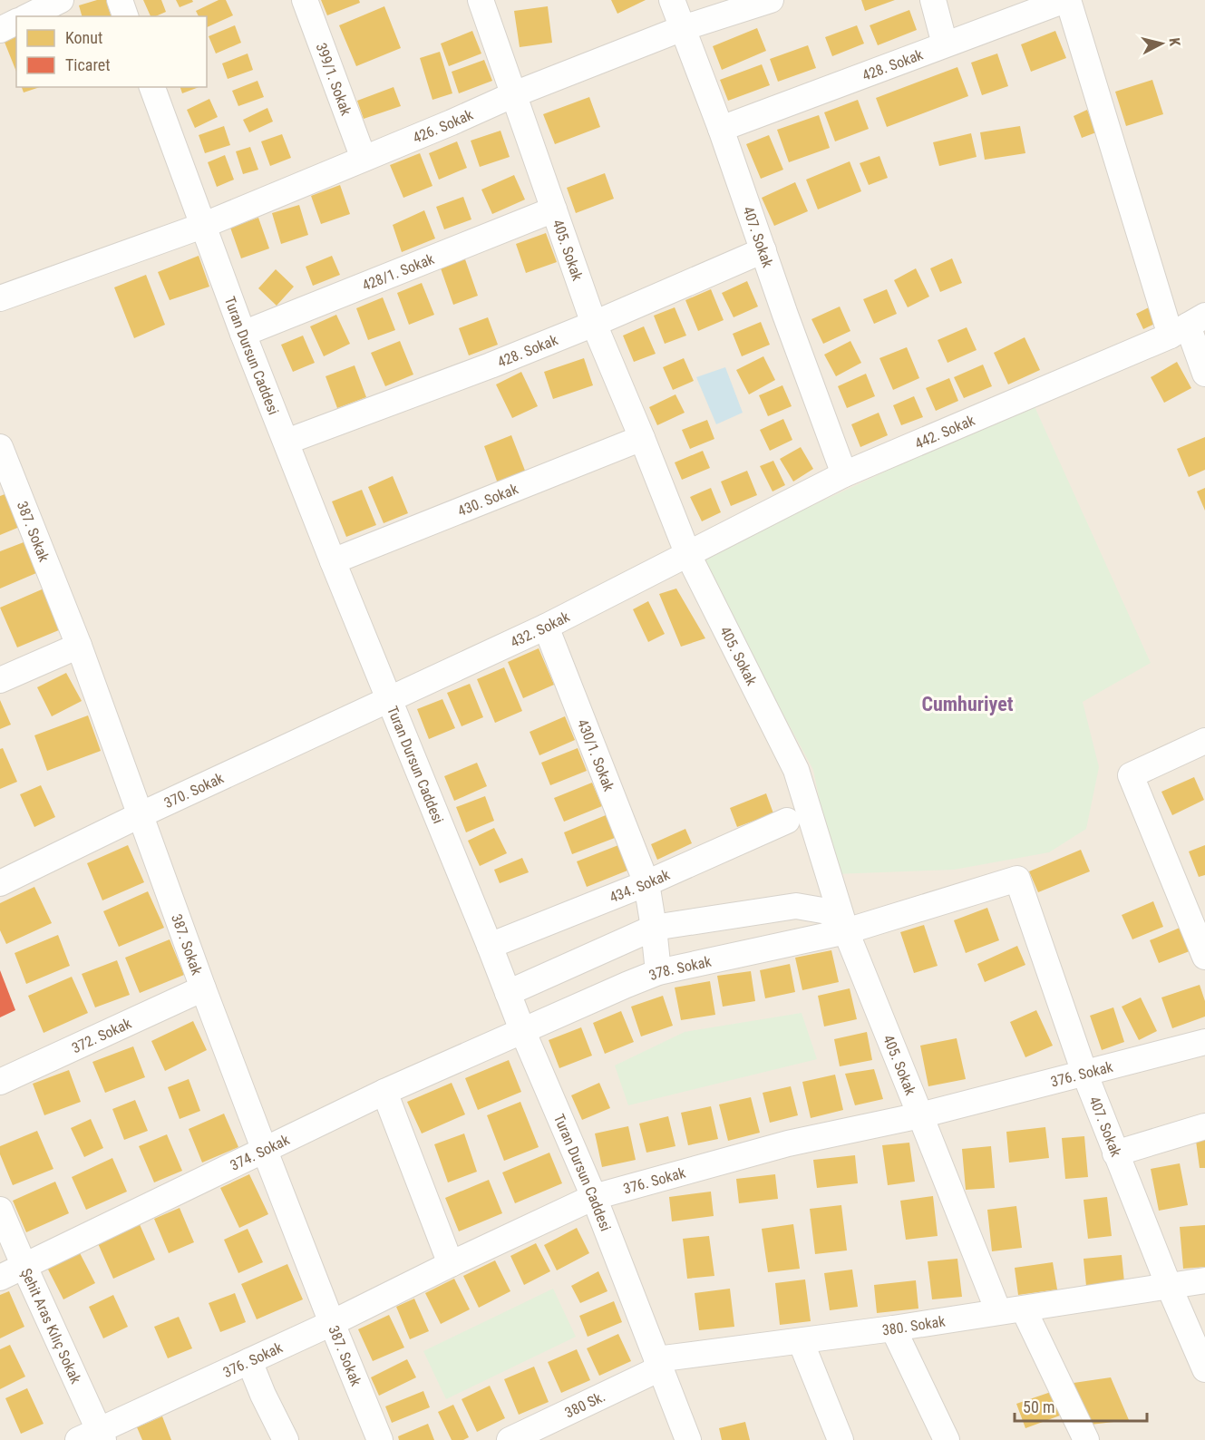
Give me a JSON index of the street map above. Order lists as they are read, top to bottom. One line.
{"streets":{"street":["428. Sokak","399/1. Sokak","426. Sokak","407. Sokak","405. Sokak","428/1. Sokak","Turan Dursun Caddesi","442. Sokak","430. Sokak","387. Sokak","432. Sokak","430/1. Sokak","370. Sokak","434. Sokak","378. Sokak","372. Sokak","376. Sokak","374. Sokak","Şehit Aras Kılıç Sokak","380. Sokak","380 Sk."]},"crossings":[["428. Sokak","407. Sokak"],["428. Sokak","405. Sokak"],["428. Sokak","Turan Dursun Caddesi"],["399/1. Sokak","426. Sokak"],["426. Sokak","407. Sokak"],["426. Sokak","405. Sokak"],["426. Sokak","Turan Dursun Caddesi"],["407. Sokak","442. Sokak"],["407. Sokak","378. Sokak"],["407. Sokak","376. Sokak"],["407. Sokak","380. Sokak"],["405. Sokak","428/1. Sokak"],["405. Sokak","442. Sokak"],["405. Sokak","430. Sokak"],["405. Sokak","432. Sokak"],["405. Sokak","378. Sokak"],["405. Sokak","376. Sokak"],["405. Sokak","380. Sokak"],["428/1. Sokak","Turan Dursun Caddesi"],["Turan Dursun Caddesi","430. Sokak"],["Turan Dursun Caddesi","432. Sokak"],["Turan Dursun Caddesi","370. Sokak"],["Turan Dursun Caddesi","434. Sokak"],["Turan Dursun Caddesi","378. Sokak"],["Turan Dursun Caddesi","376. Sokak"],["Turan Dursun Caddesi","374. Sokak"],["Turan Dursun Caddesi","380. Sokak"],["Turan Dursun Caddesi","380 Sk."],["442. Sokak","432. Sokak"],["387. Sokak","370. Sokak"],["387. Sokak","372. Sokak"],["387. Sokak","376. Sokak"],["387. Sokak","374. Sokak"],["432. Sokak","430/1. Sokak"],["432. Sokak","370. Sokak"],["430/1. Sokak","434. Sokak"],["430/1. Sokak","378. Sokak"],["378. Sokak","374. Sokak"],["376. Sokak","Şehit Aras Kılıç Sokak"],["374. Sokak","Şehit Aras Kılıç Sokak"],["380. Sokak","380 Sk."]],"districts":["Cumhuriyet"],"legend":["Konut","Ticaret"],"scale_bar":"50 m","north":"right"}
